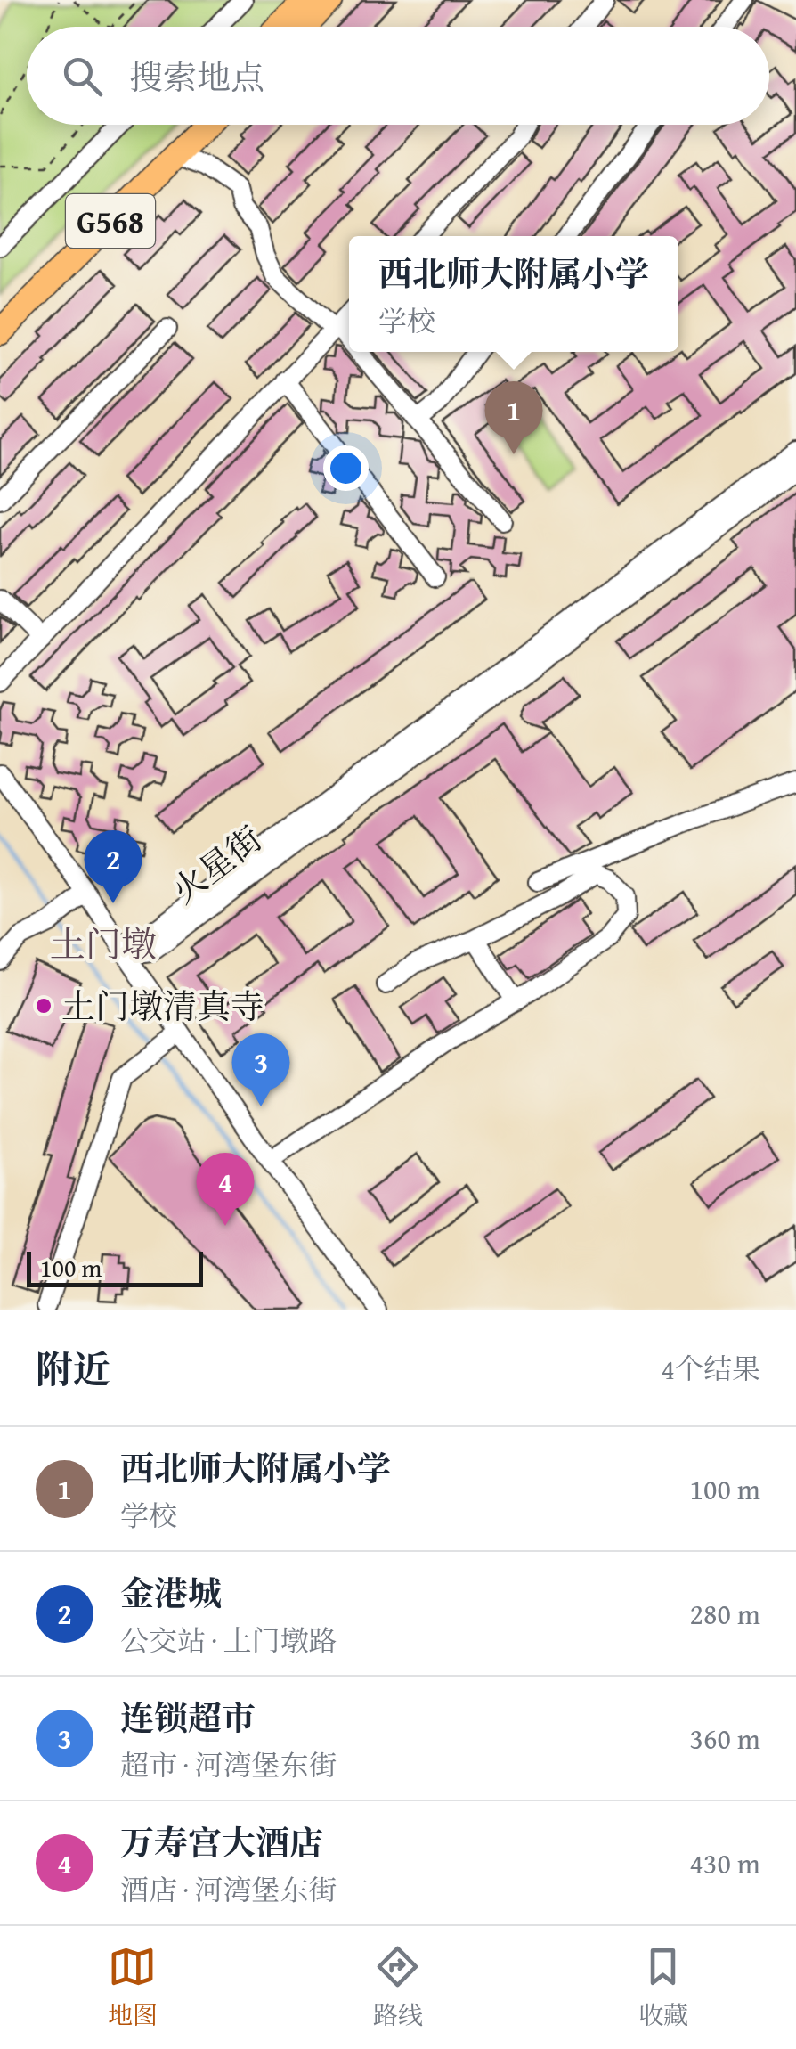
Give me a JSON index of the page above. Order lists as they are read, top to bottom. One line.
{"streets":{"highway":["G568"],"street":["火星街"]},"districts":["土门墩"],"places":["土门墩清真寺"],"scale_bar":"100 m","page":{"search":"搜索地点","popup":["西北师大附属小学","学校"],"pins":["1","2","3","4"],"scale":"100 m","heading":["附近","4个结果"],"list":[{"mark":"1","name":"西北师大附属小学","note":"学校","value":"100 m"},{"mark":"2","name":"金港城","note":"公交站 · 土门墩路","value":"280 m"},{"mark":"3","name":"连锁超市","note":"超市 · 河湾堡东街","value":"360 m"},{"mark":"4","name":"万寿宫大酒店","note":"酒店 · 河湾堡东街","value":"430 m"}],"nav":["地图","路线","收藏"]}}
